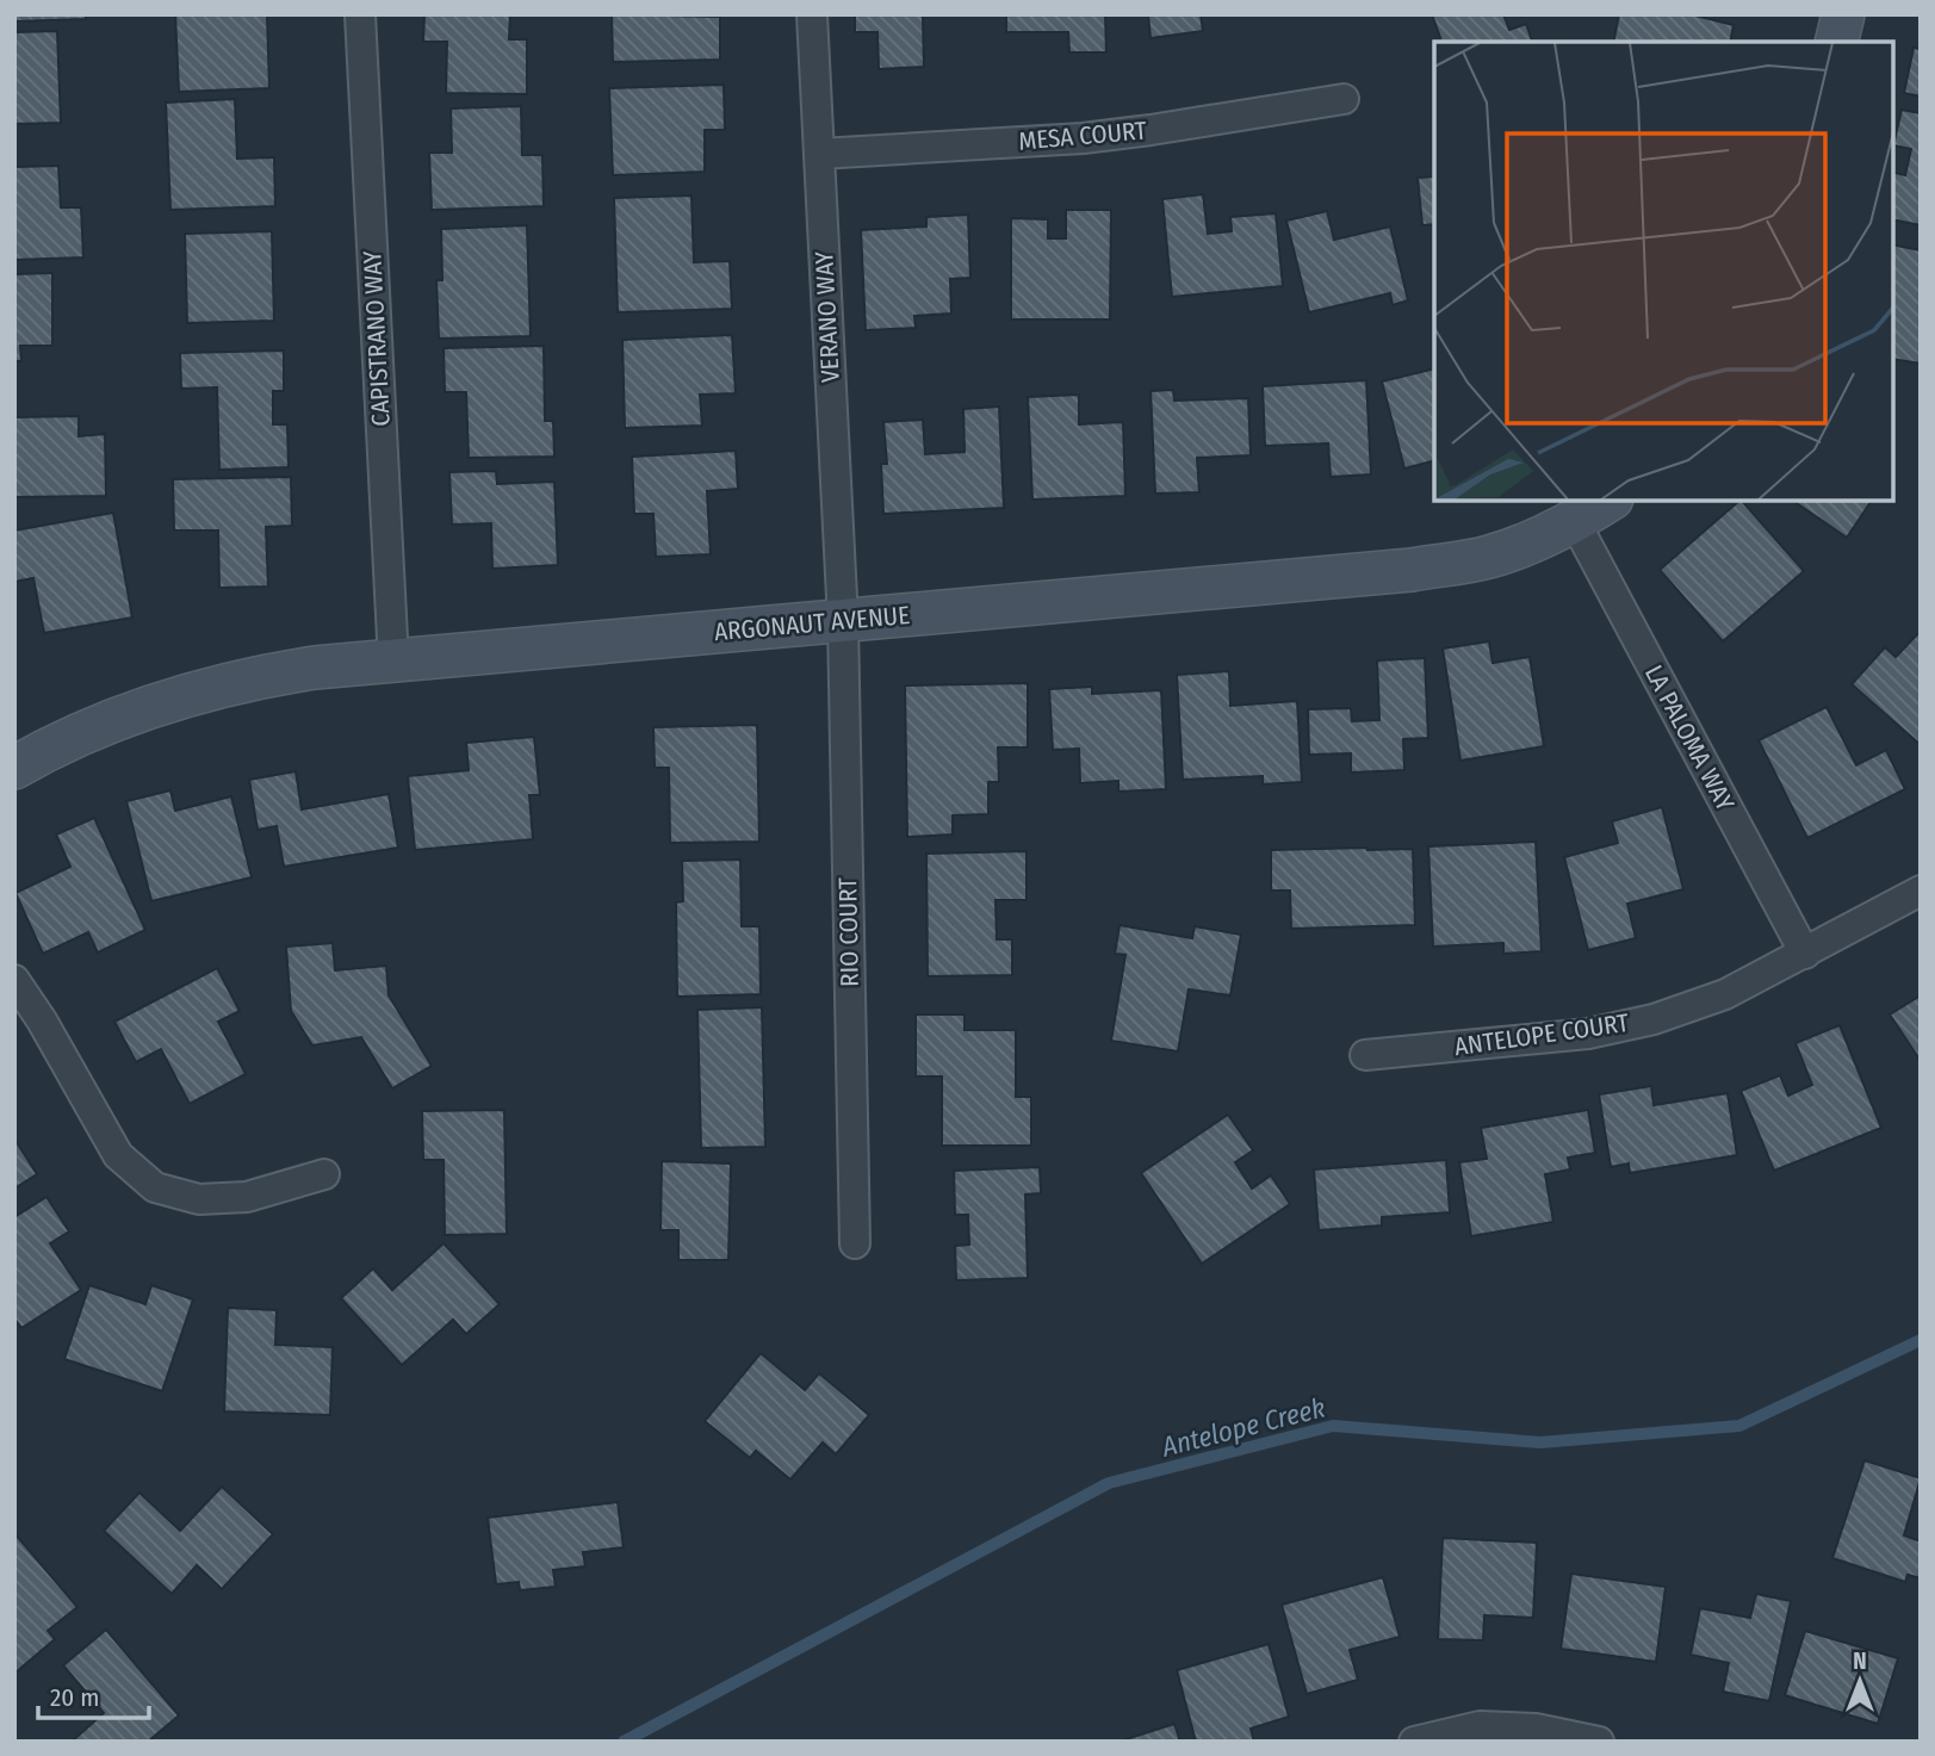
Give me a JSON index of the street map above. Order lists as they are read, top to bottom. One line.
{"streets":{"street":["MESA COURT","VERANO WAY","CAPISTRANO WAY","ARGONAUT AVENUE","LA PALOMA WAY","RIO COURT","ANTELOPE COURT"]},"crossings":[["MESA COURT","VERANO WAY"],["VERANO WAY","ARGONAUT AVENUE"],["VERANO WAY","RIO COURT"],["CAPISTRANO WAY","ARGONAUT AVENUE"],["ARGONAUT AVENUE","LA PALOMA WAY"],["ARGONAUT AVENUE","RIO COURT"],["LA PALOMA WAY","ANTELOPE COURT"]],"water":["Antelope Creek"],"scale_bar":"20 m","north":"top"}
